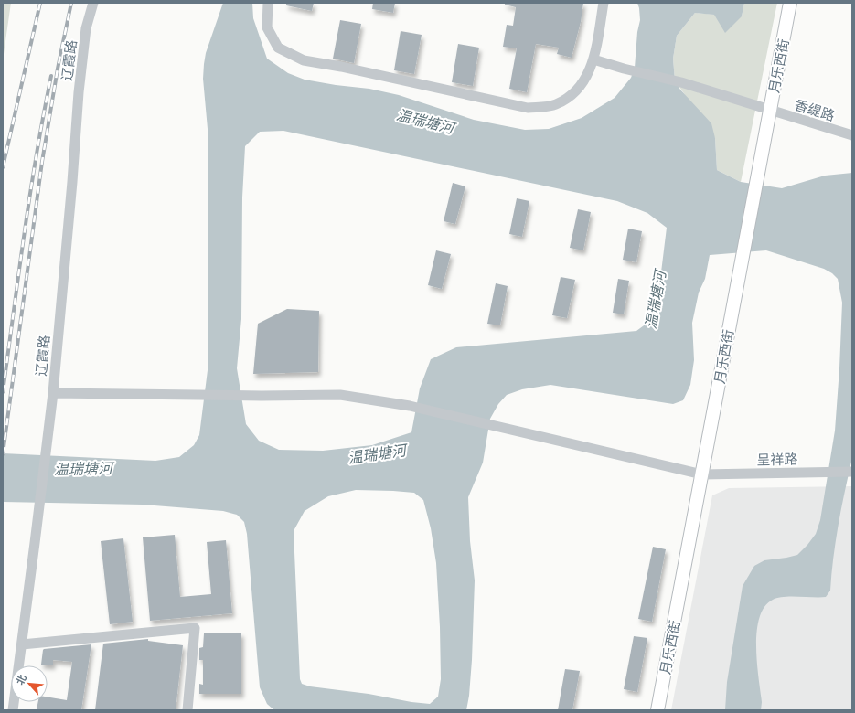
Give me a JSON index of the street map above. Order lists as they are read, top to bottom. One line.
{"streets":{"main road":["月乐西街"],"street":["辽霞路","香缇路","呈祥路"]},"crossings":[["辽霞路","呈祥路"],["月乐西街","香缇路"],["月乐西街","呈祥路"]],"water":["温瑞塘河"],"north":"top left"}
